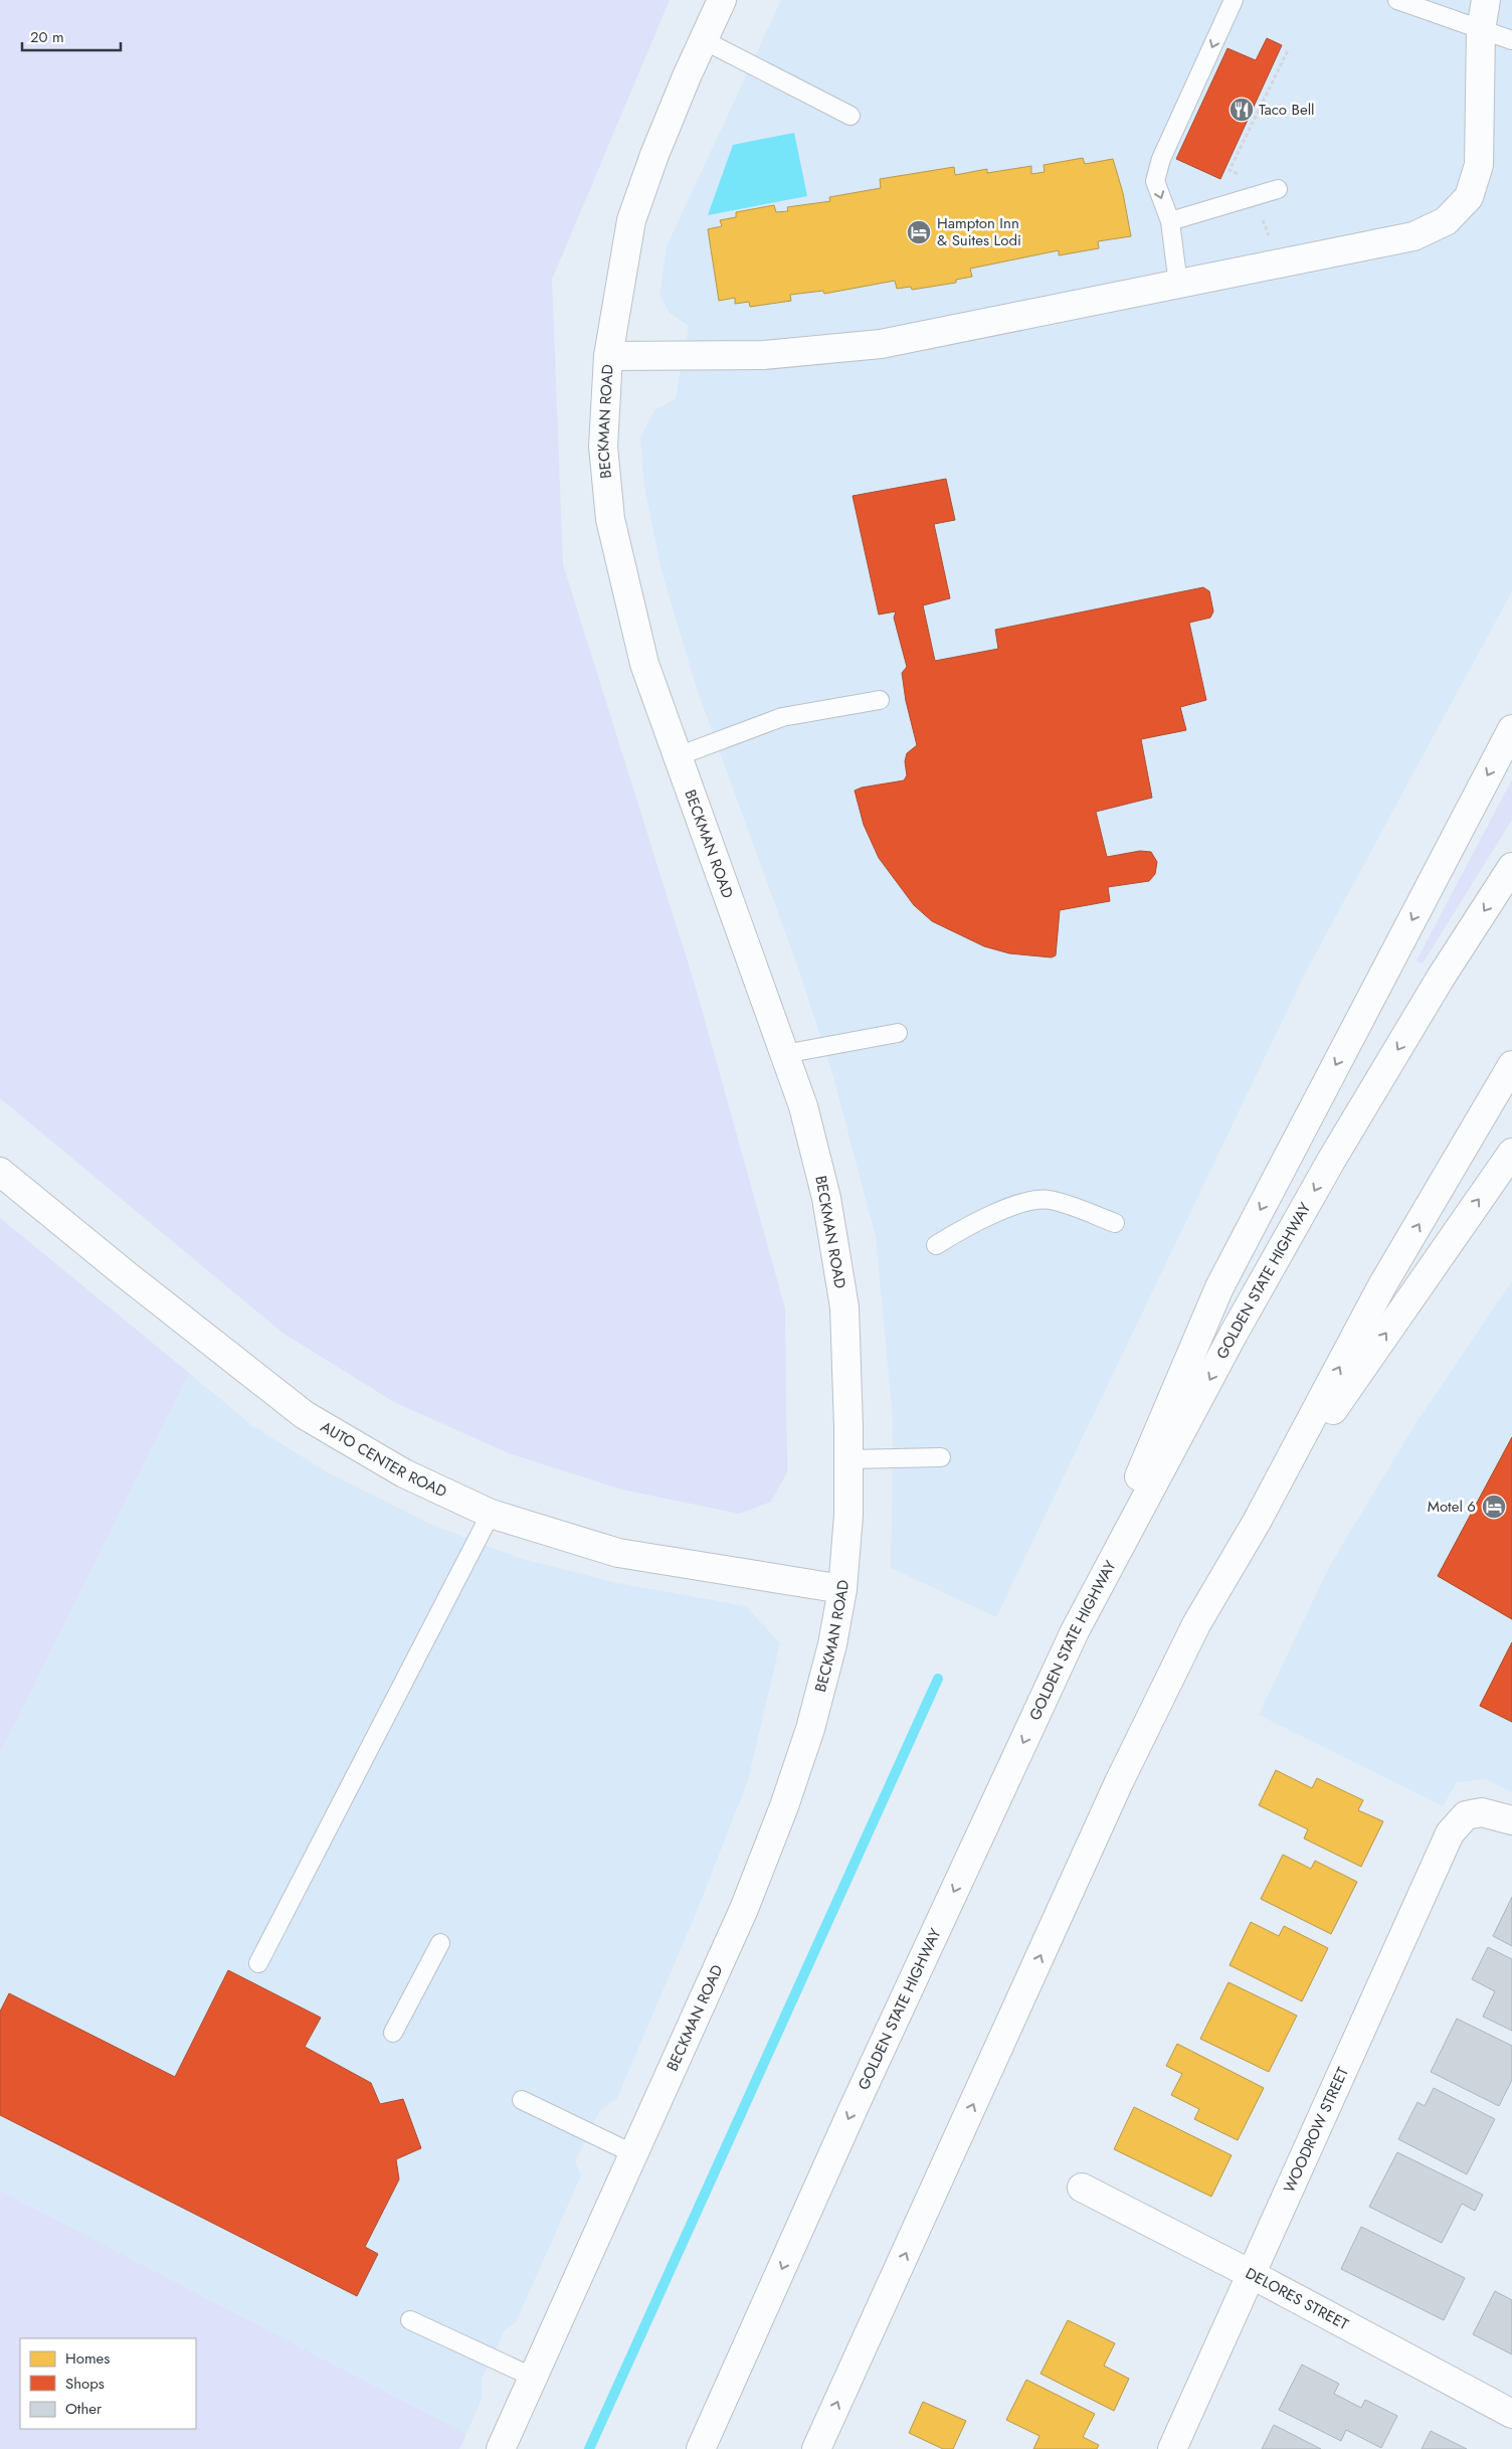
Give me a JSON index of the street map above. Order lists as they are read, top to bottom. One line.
{"streets":{"main road":["BECKMAN ROAD","GOLDEN STATE HIGHWAY","AUTO CENTER ROAD","WOODROW STREET","DELORES STREET"]},"crossings":[["BECKMAN ROAD","AUTO CENTER ROAD"],["WOODROW STREET","DELORES STREET"]],"places":{"restaurant":["Taco Bell"],"hotel":["Hampton Inn & Suites Lodi","Motel 6"]},"legend":["Homes","Shops","Other"],"scale_bar":"20 m"}
